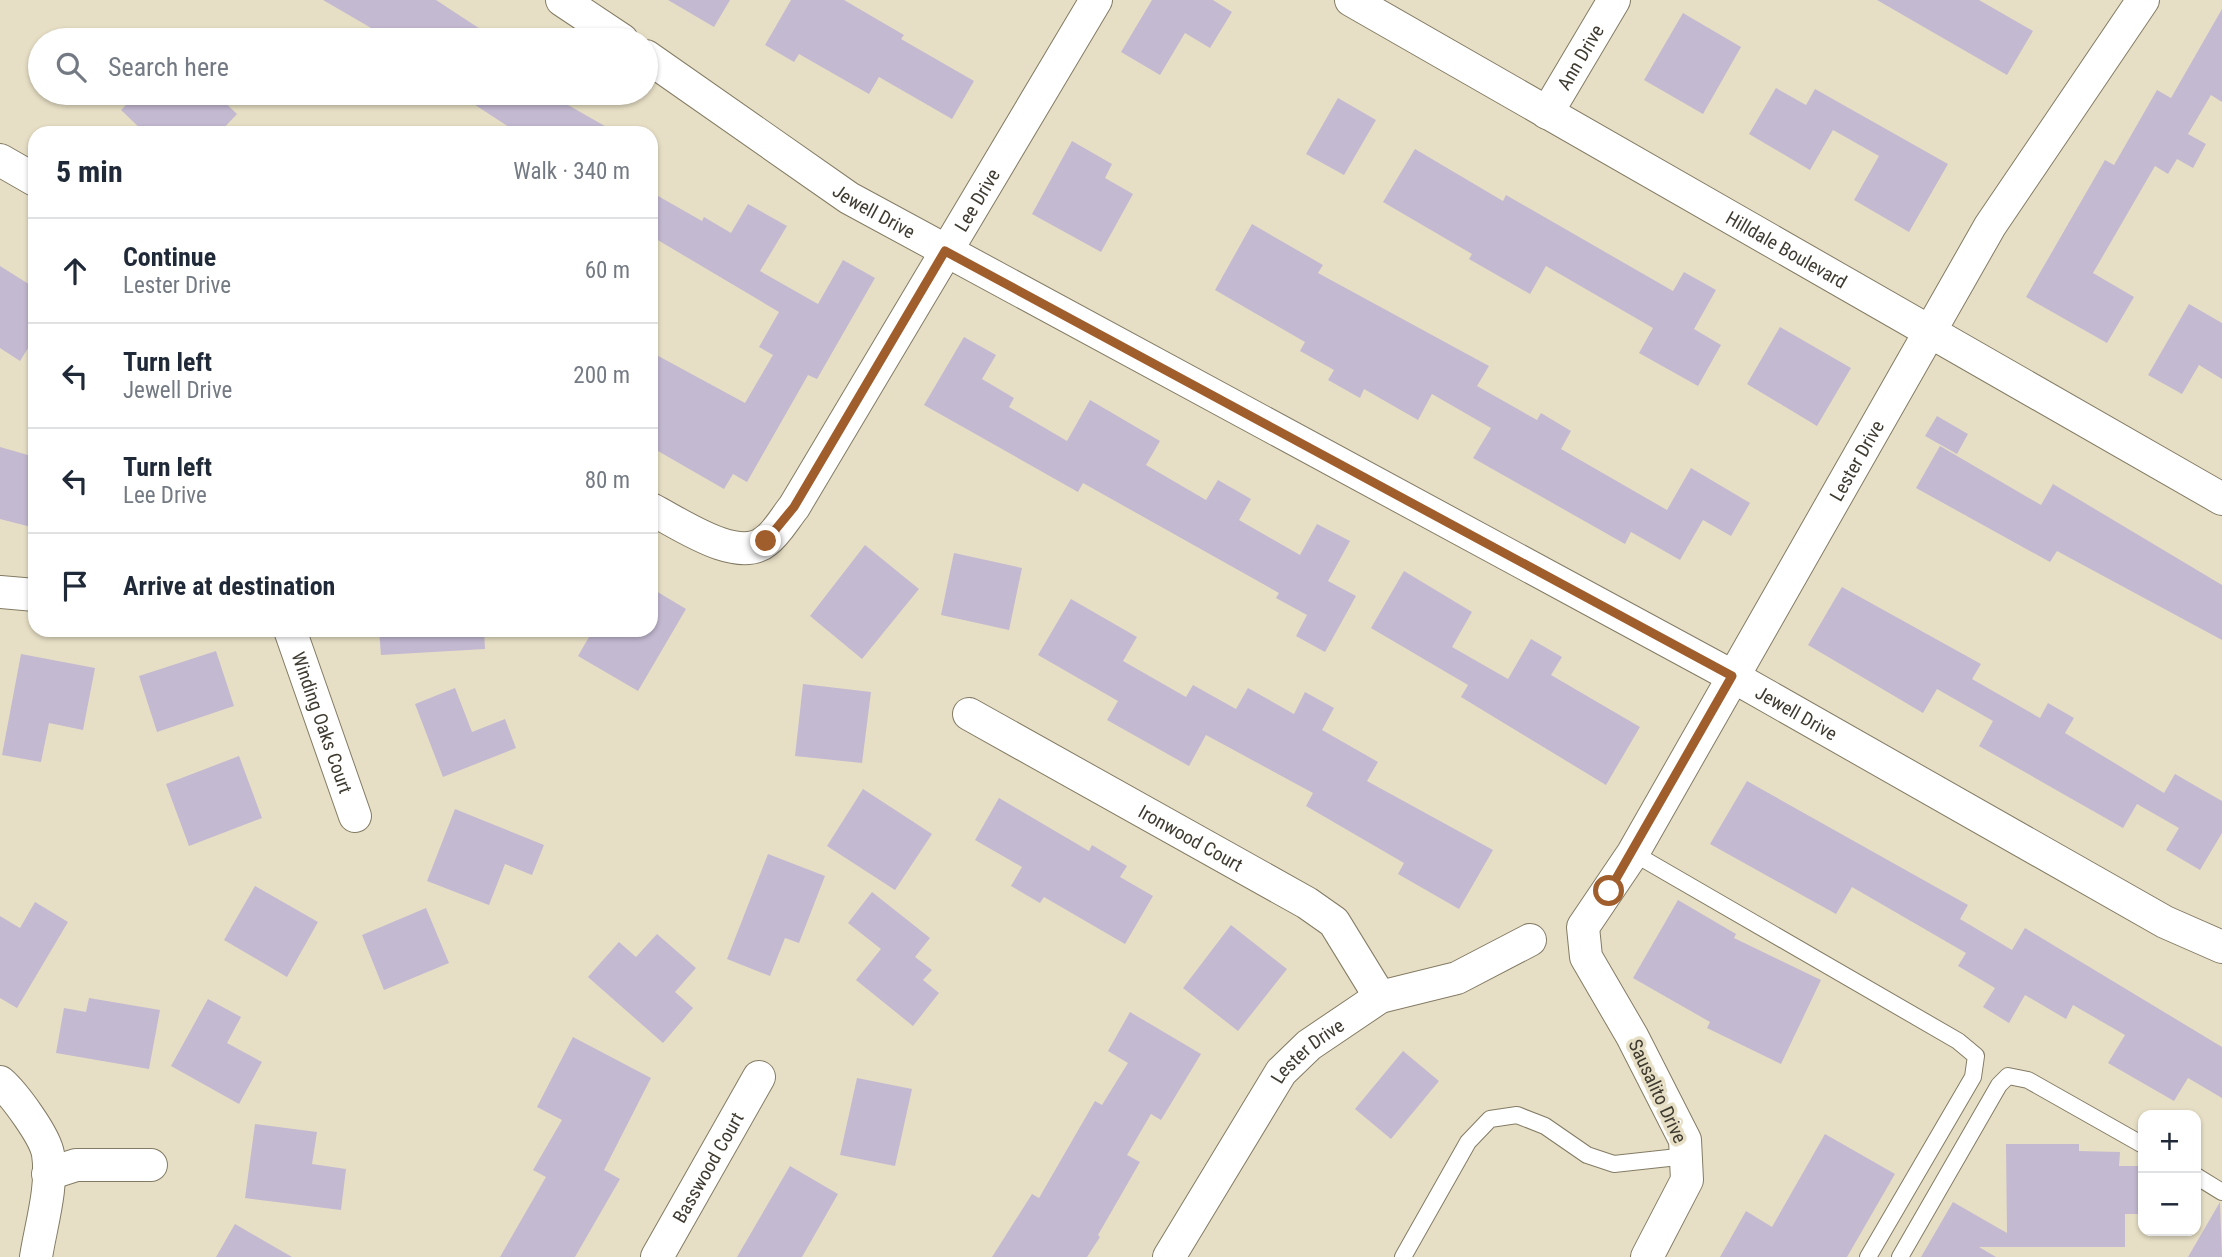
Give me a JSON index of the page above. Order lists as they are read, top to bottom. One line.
{"streets":{"street":["Ann Drive","Lee Drive","Jewell Drive","Hilldale Boulevard","Lester Drive","Winding Oaks Court","Ironwood Court","Sausalito Drive","Basswood Court"]},"crossings":[["Ann Drive","Hilldale Boulevard"],["Lee Drive","Jewell Drive"],["Jewell Drive","Lester Drive"],["Hilldale Boulevard","Lester Drive"],["Lester Drive","Ironwood Court"],["Lester Drive","Sausalito Drive"]],"page":{"search":"Search here","heading":["5 min","Walk · 340 m"],"list":[["Continue","Lester Drive","60 m"],["Turn left","Jewell Drive","200 m"],["Turn left","Lee Drive","80 m"],"Arrive at destination"],"map_buttons":["+","−"]}}
